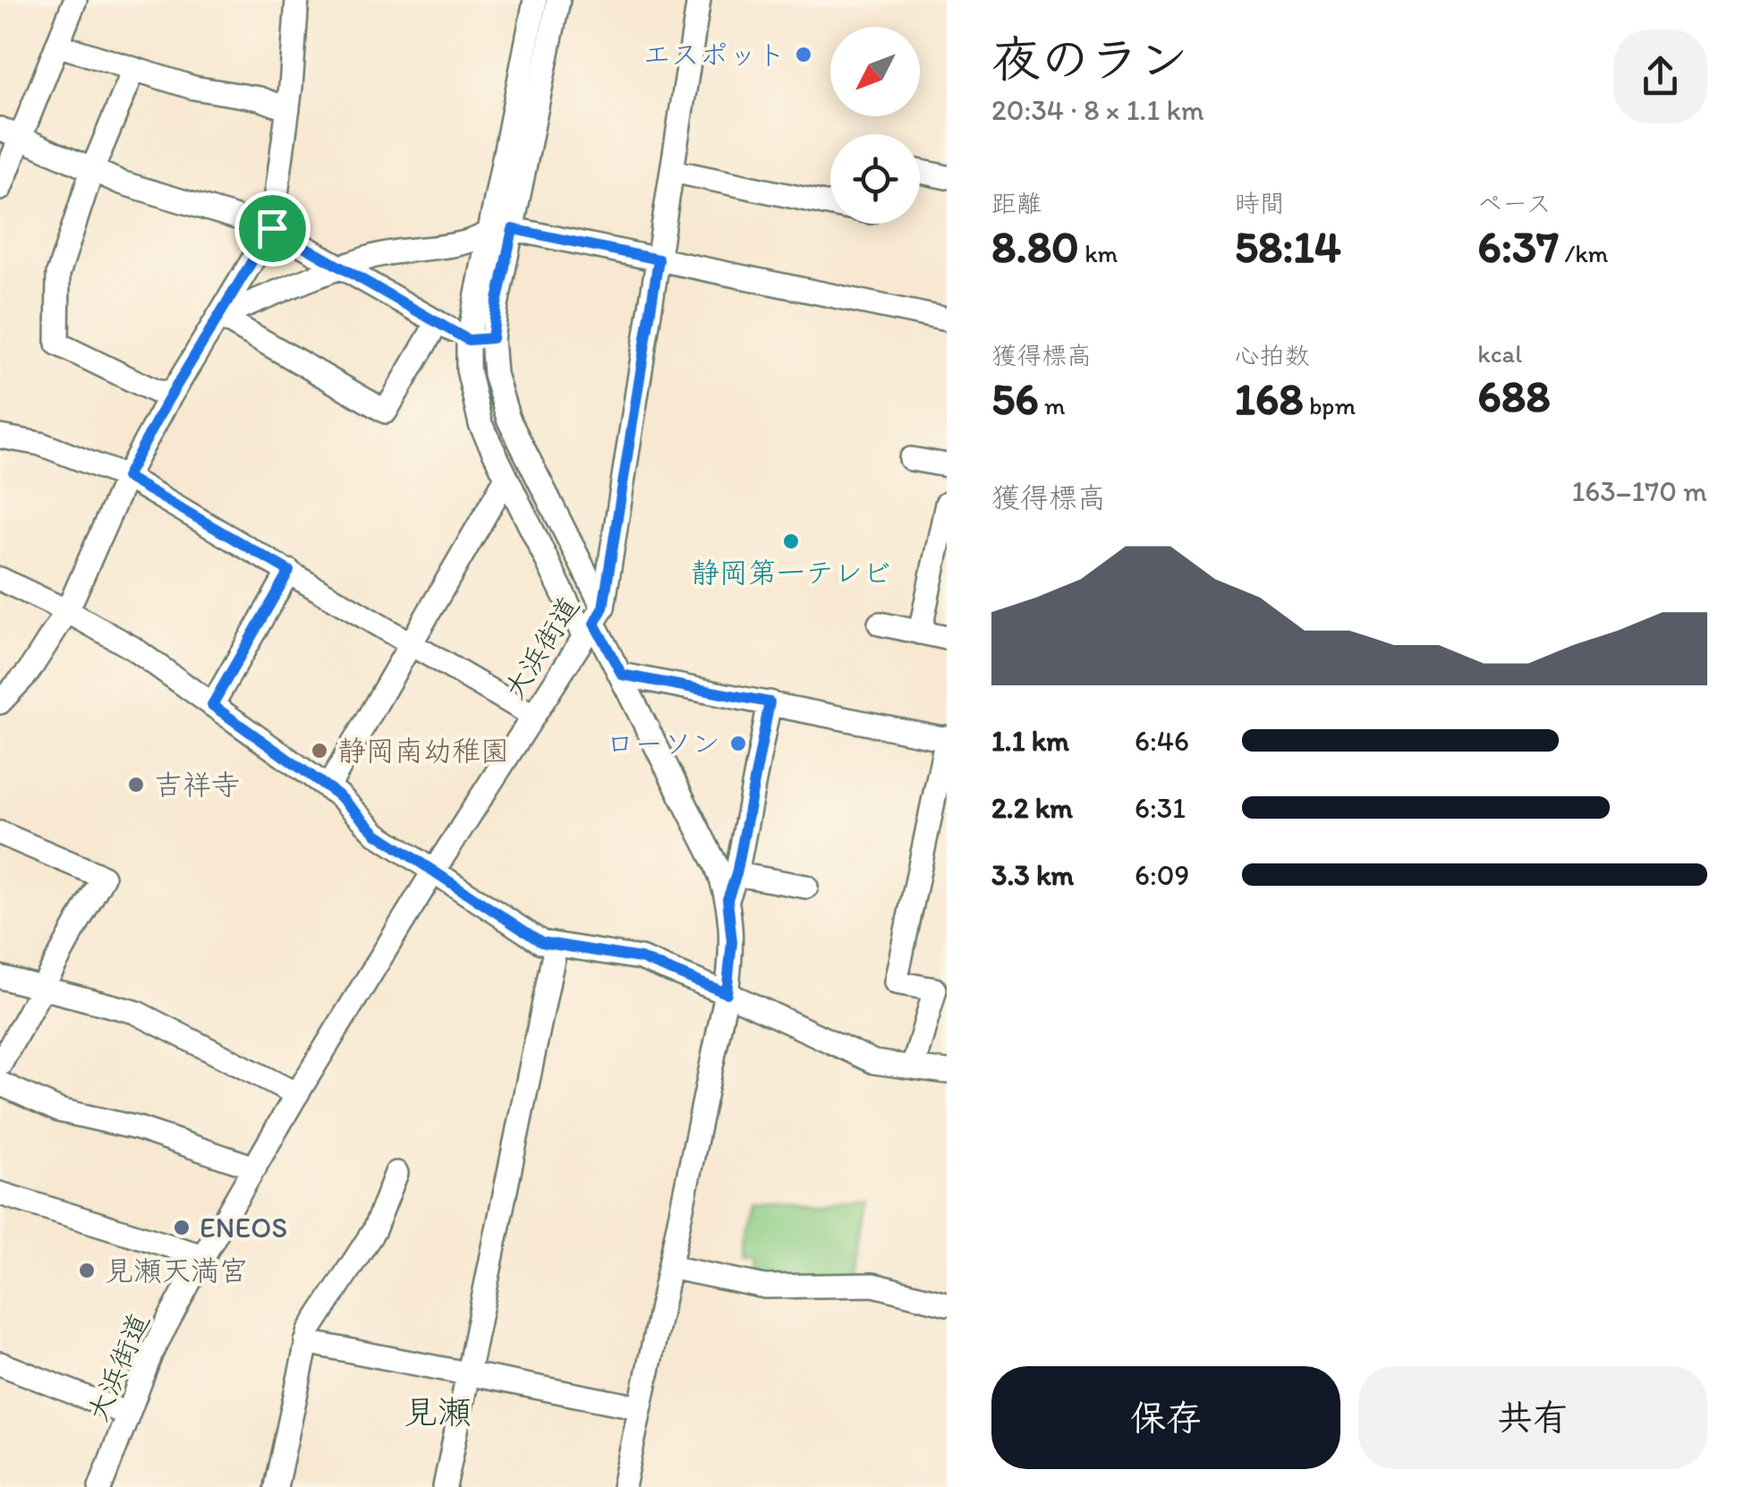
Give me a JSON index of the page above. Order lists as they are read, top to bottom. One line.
{"streets":{"street":["大浜街道"]},"districts":["見瀬"],"places":["エスポット","静岡第一テレビ","ローソン","静岡南幼稚園","吉祥寺","ENEOS","見瀬天満宮"],"north":"bottom left","page":{"heading":["夜のラン","20:34 · 8 × 1.1 km"],"stats":[["距離","8.80 km"],["時間","58:14"],["ペース","6:37 /km"],["獲得標高","56 m"],["心拍数","168 bpm"],["kcal","688"]],"chart":["獲得標高","163–170 m"],"list":[{"name":"1.1 km","note":"6:46"},{"name":"2.2 km","note":"6:31"},{"name":"3.3 km","note":"6:09"}],"buttons":["保存","共有"]}}
